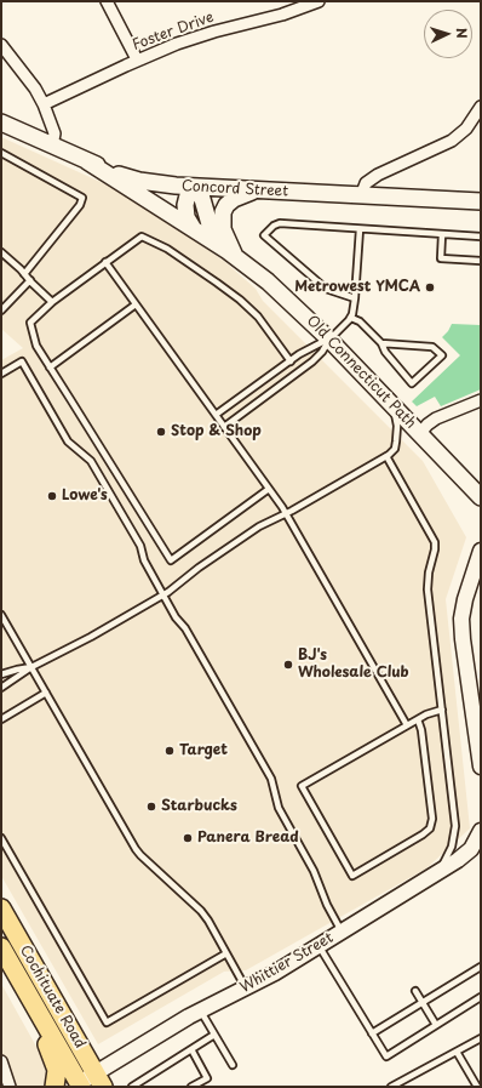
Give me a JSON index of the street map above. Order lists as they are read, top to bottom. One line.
{"streets":{"main road":["Concord Street","Old Connecticut Path","Cochituate Road"],"street":["Foster Drive","Whittier Street"]},"crossings":[["Concord Street","Old Connecticut Path"],["Whittier Street","Cochituate Road"]],"places":["Metrowest YMCA","Stop & Shop","Lowe's","BJ's Wholesale Club","Target","Starbucks","Panera Bread"],"north":"right"}
